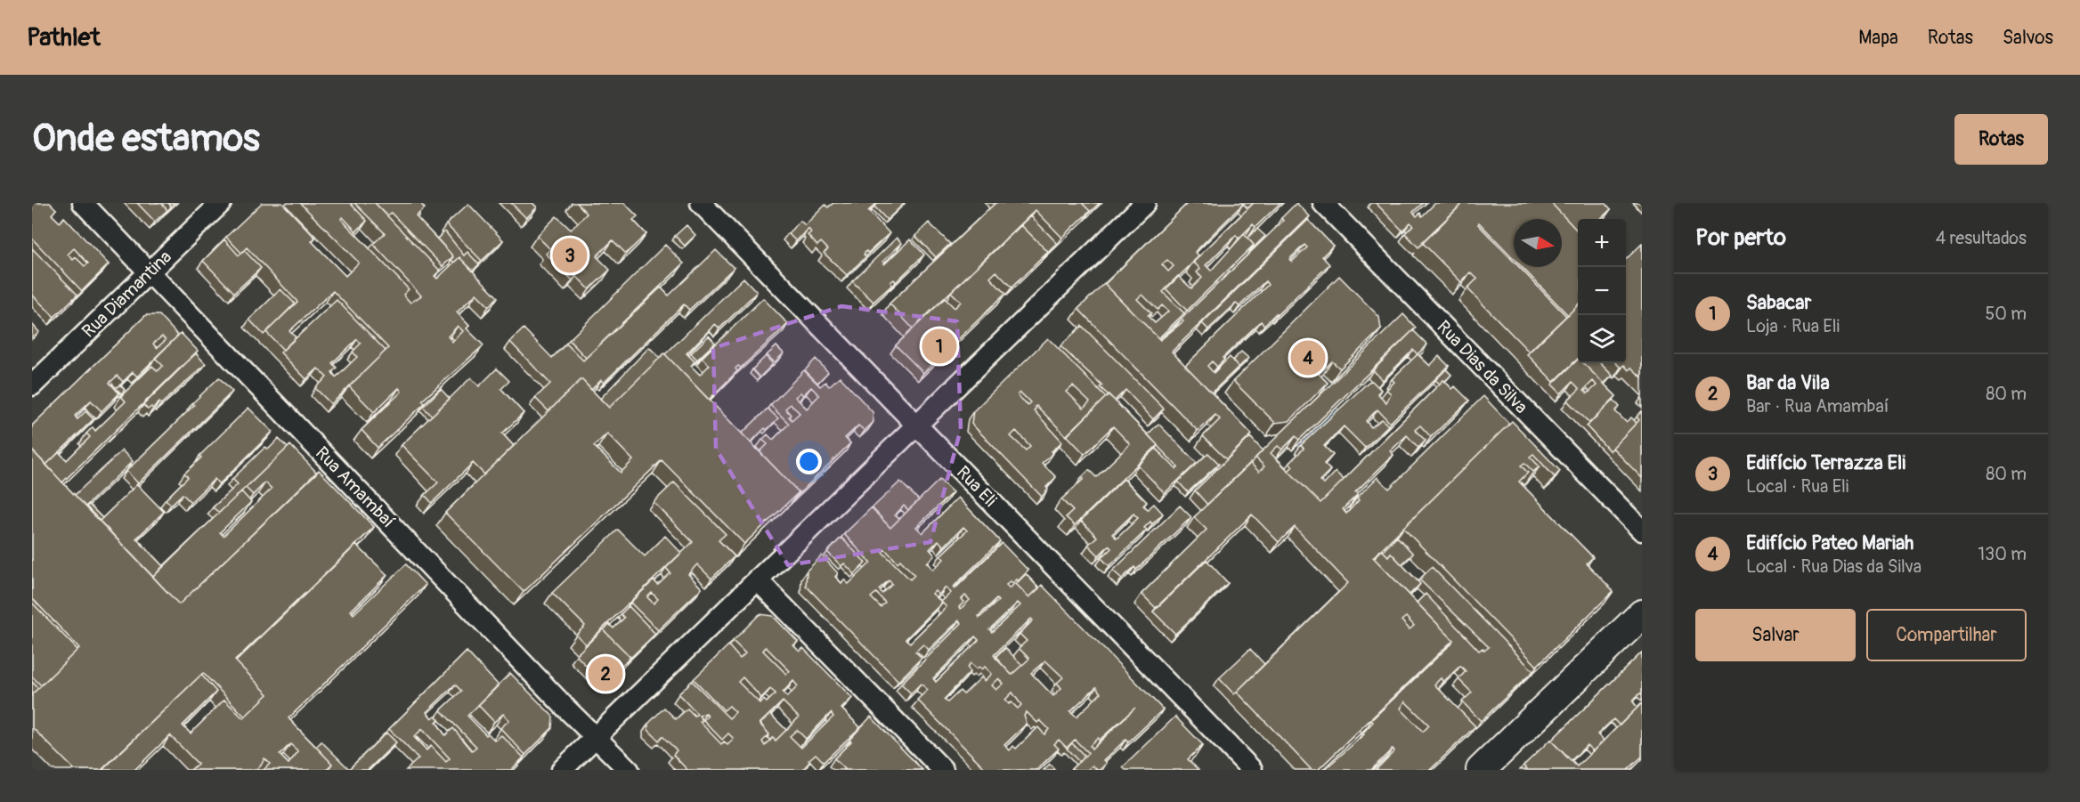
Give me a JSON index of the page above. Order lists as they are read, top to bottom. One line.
{"streets":{"street":["Rua Diamantina","Rua Dias da Silva","Rua Eli","Rua Amambaí"]},"crossings":[["Rua Diamantina","Rua Amambaí"]],"north":"right","page":{"header":"Pathlet","nav":["Mapa","Rotas","Salvos"],"buttons":["Rotas",["Salvar","Compartilhar"]],"title":"Onde estamos","heading":["Por perto","4 resultados"],"map_buttons":["+","−"],"pins":["3","1","4","2"],"list":[{"mark":"1","name":"Sabacar","note":"Loja · Rua Eli","value":"50 m"},{"mark":"2","name":"Bar da Vila","note":"Bar · Rua Amambaí","value":"80 m"},{"mark":"3","name":"Edifício Terrazza Eli","note":"Local · Rua Eli","value":"80 m"},{"mark":"4","name":"Edifício Pateo Mariah","note":"Local · Rua Dias da Silva","value":"130 m"}]}}
